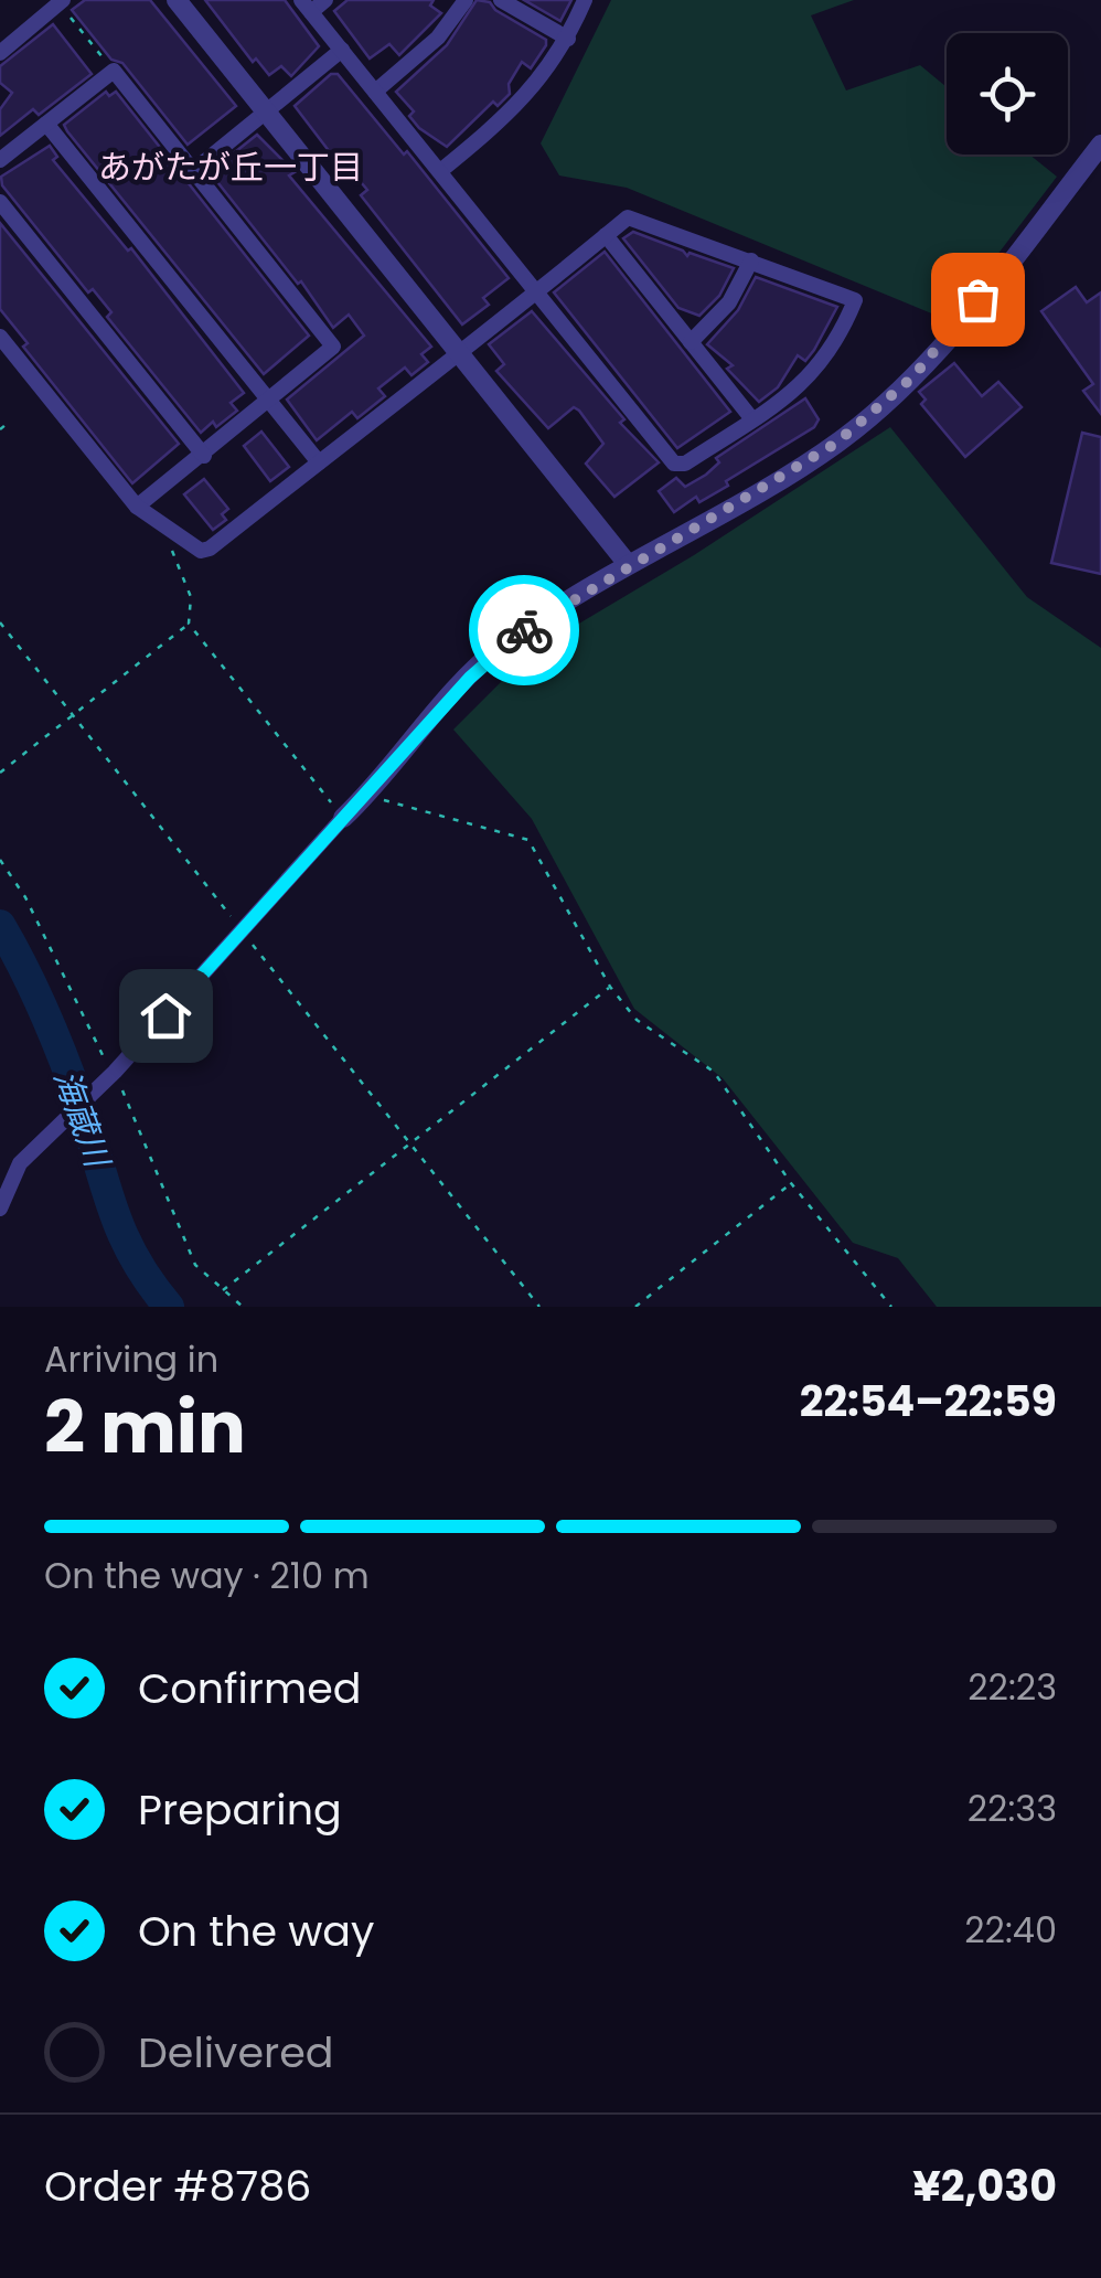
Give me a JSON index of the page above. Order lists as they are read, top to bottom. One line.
{"districts":["あがたが丘一丁目"],"water":["海蔵川"],"page":{"heading":["2 min","Arriving in","22:54–22:59"],"panel":["Order #8786","¥2,030"],"bar":"On the way · 210 m","list":[["Confirmed","22:23"],["Preparing","22:33"],["On the way","22:40"],"Delivered"]}}
